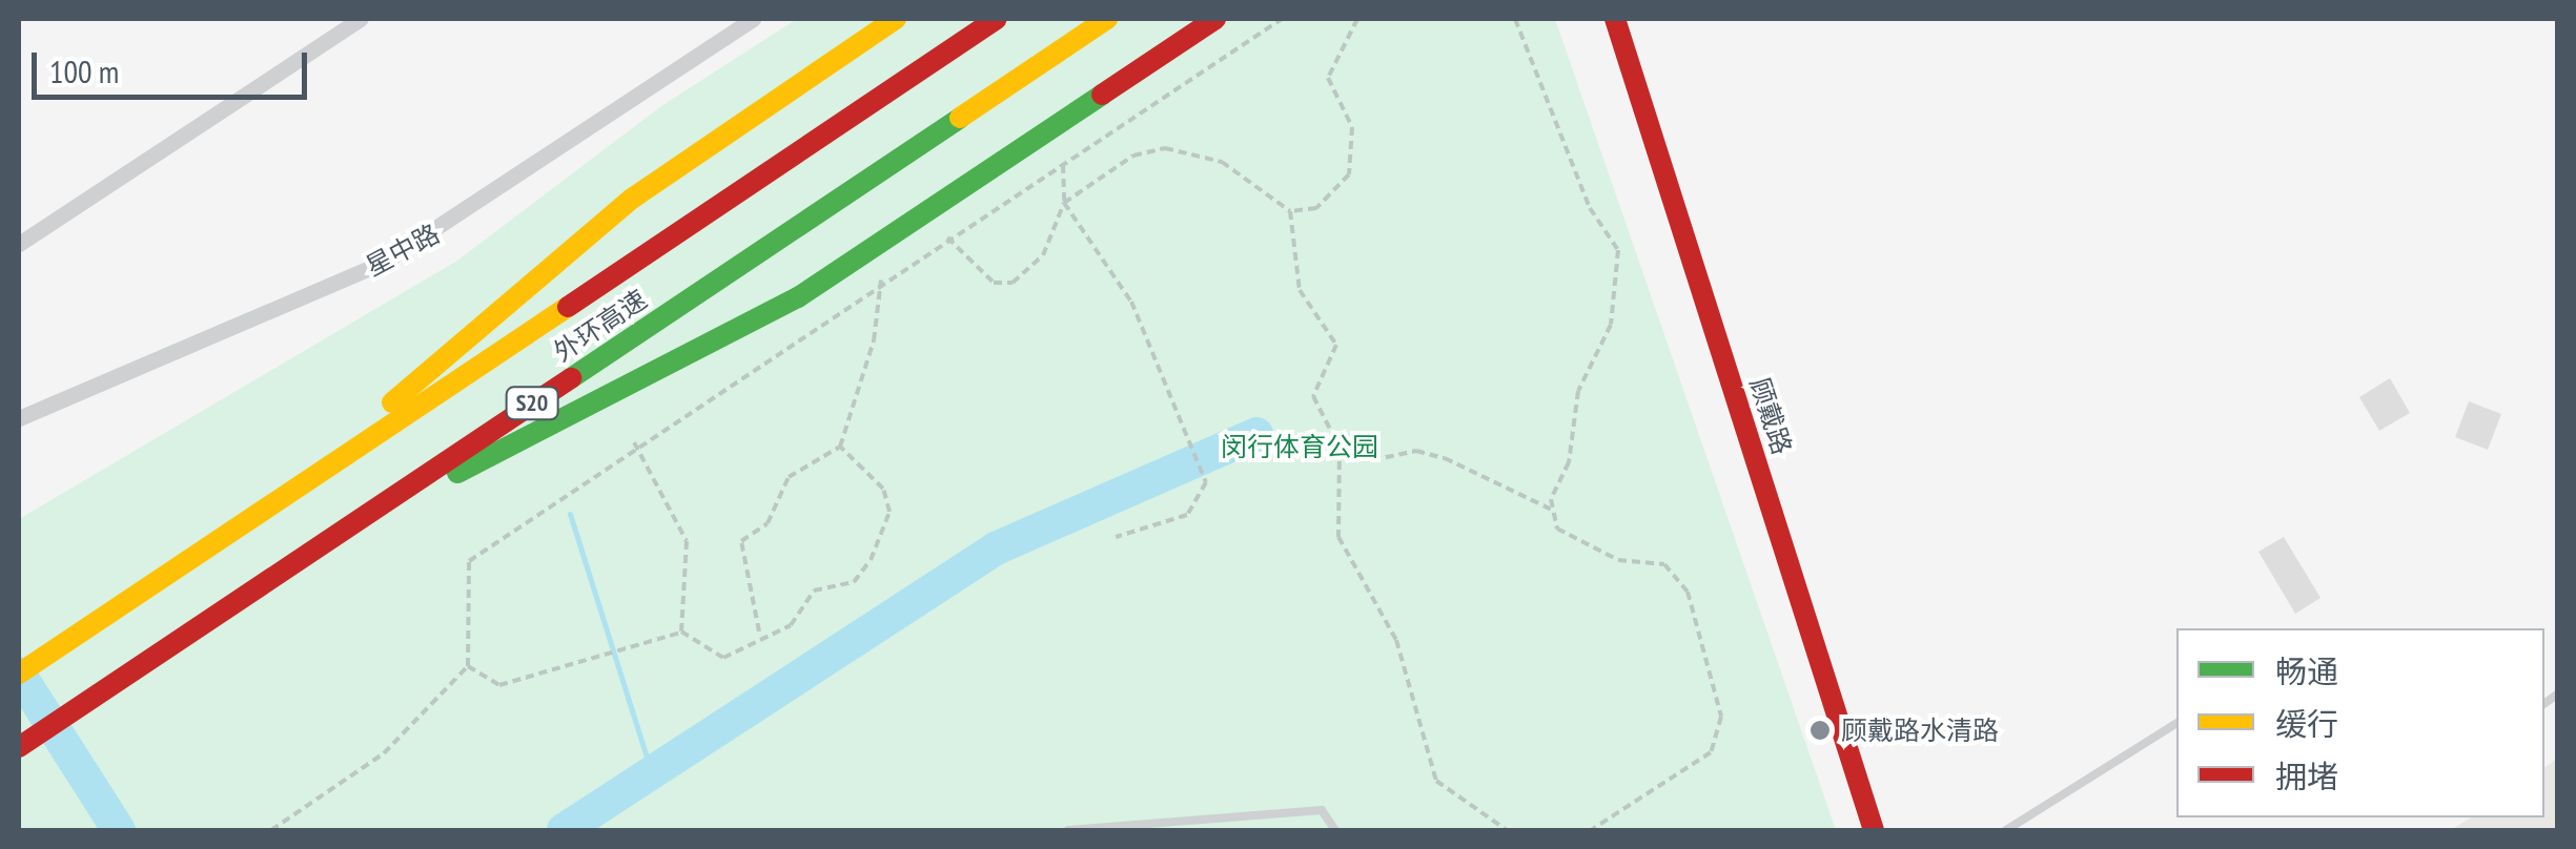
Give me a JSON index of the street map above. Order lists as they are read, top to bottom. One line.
{"streets":{"main road":["外环高速","S20","顾戴路"],"street":["星中路"]},"parks":["闵行体育公园"],"places":["顾戴路水清路"],"legend":["畅通","缓行","拥堵"],"scale_bar":"100 m"}
